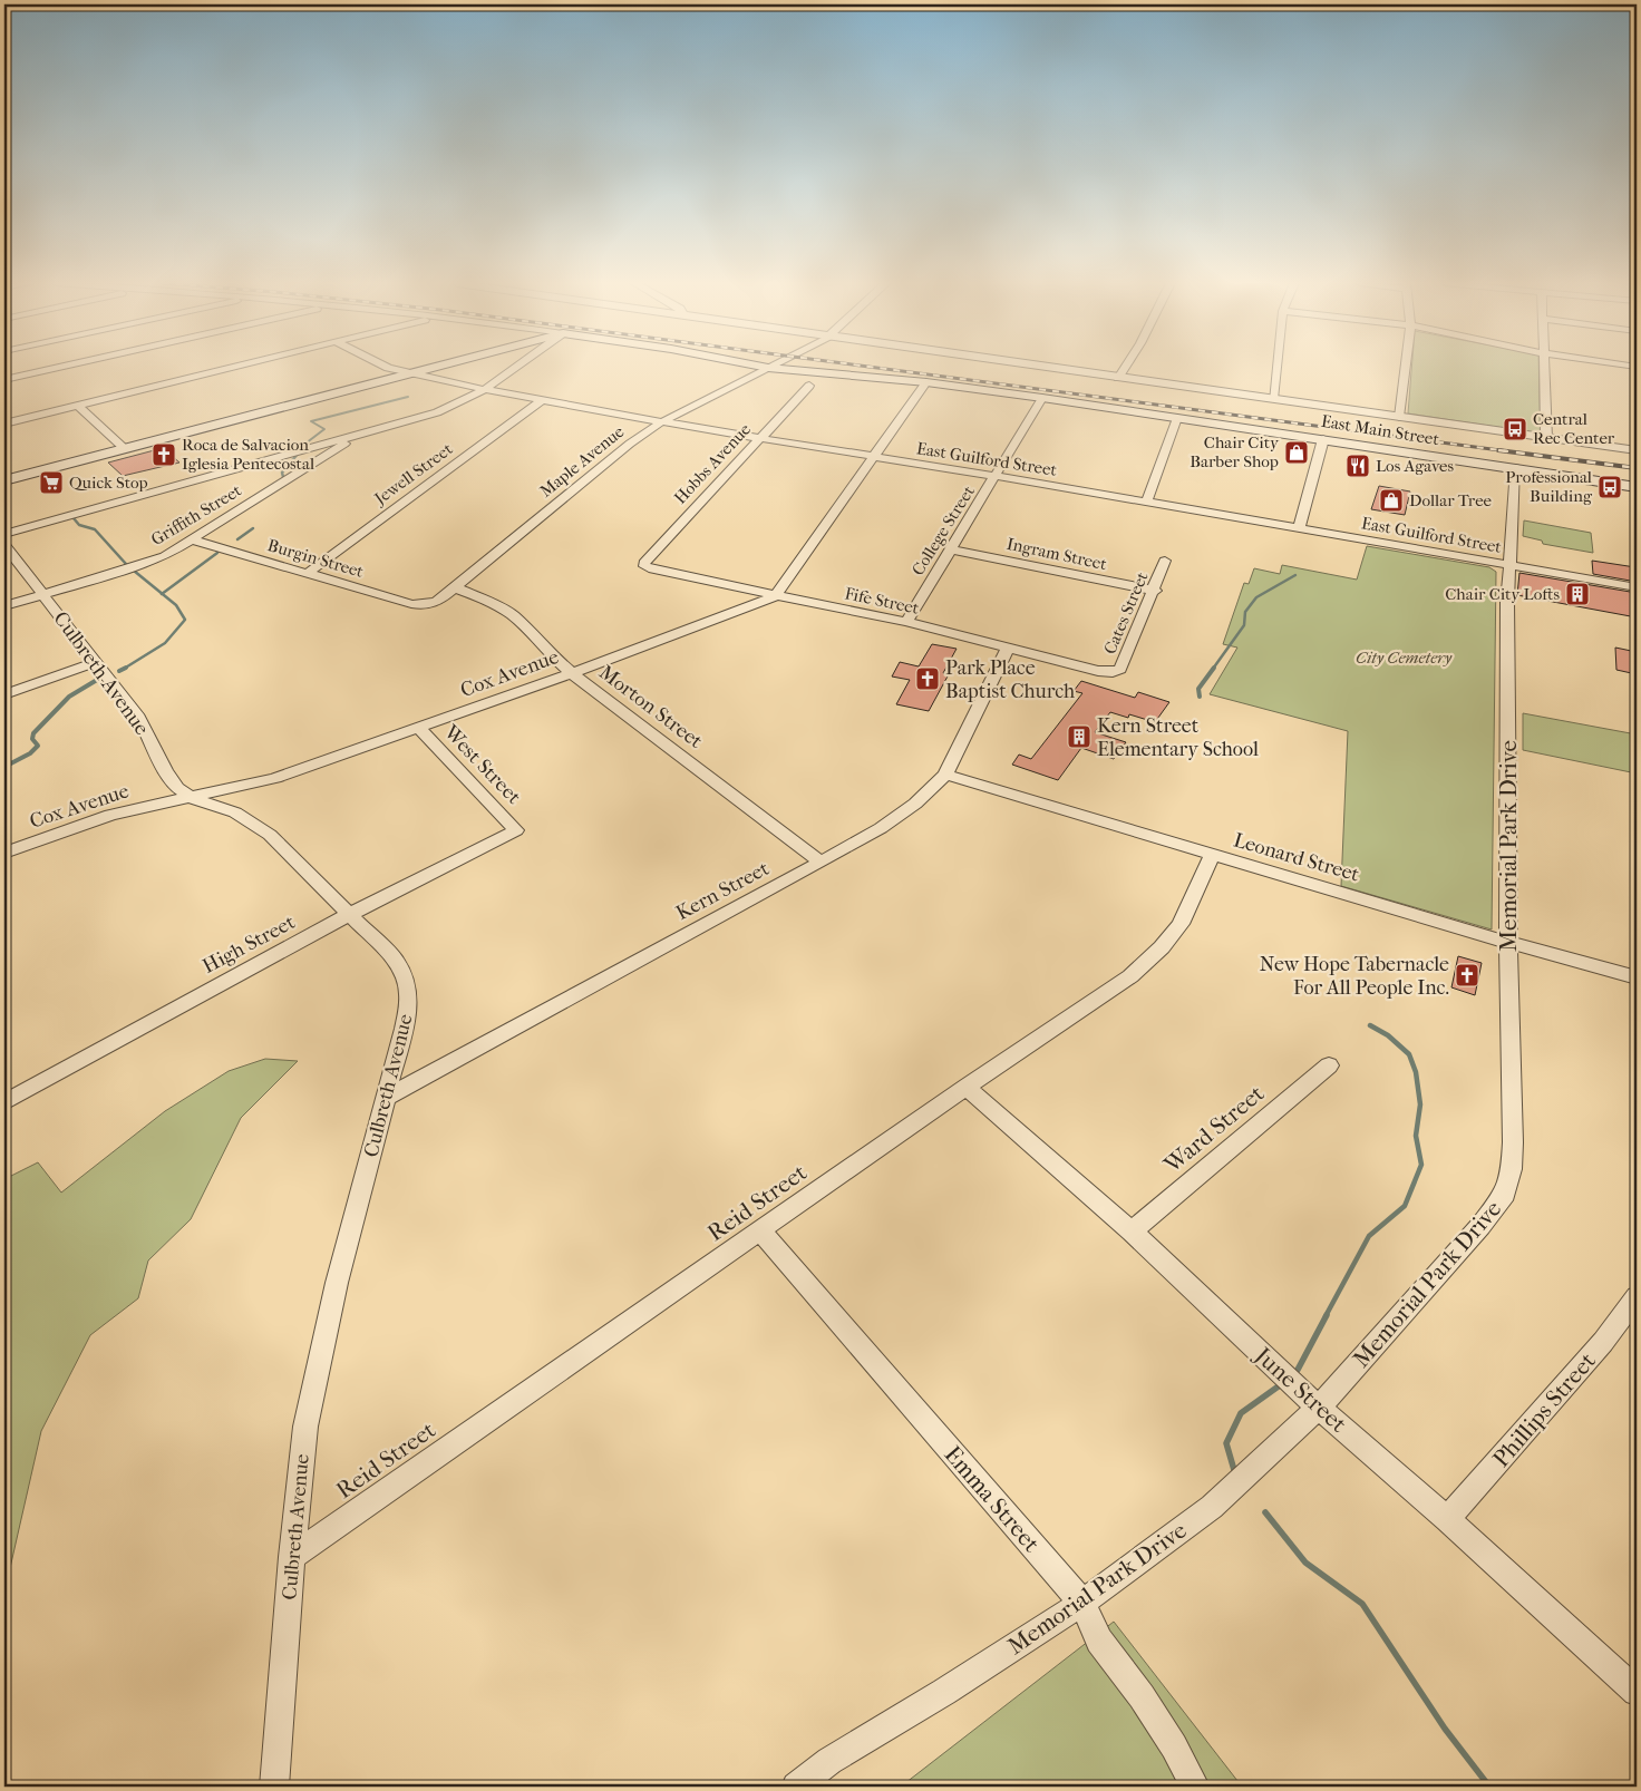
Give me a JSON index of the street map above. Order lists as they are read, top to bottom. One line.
{"streets":{"main road":["East Main Street"],"street":["East Guilford Street","Maple Avenue","Hobbs Avenue","Jewell Street","Griffith Street","College Street","Ingram Street","Burgin Street","Fife Street","Cates Street","Culbreth Avenue","Cox Avenue","Morton Street","West Street","Memorial Park Drive","Leonard Street","Kern Street","High Street","Ward Street","Reid Street","June Street","Phillips Street","Emma Street"]},"crossings":[["East Main Street","Maple Avenue"],["East Main Street","College Street"],["East Main Street","Memorial Park Drive"],["East Guilford Street","Maple Avenue"],["East Guilford Street","Hobbs Avenue"],["East Guilford Street","Jewell Street"],["East Guilford Street","College Street"],["East Guilford Street","Memorial Park Drive"],["Maple Avenue","Burgin Street"],["Maple Avenue","Morton Street"],["Hobbs Avenue","Fife Street"],["Jewell Street","Burgin Street"],["Griffith Street","Burgin Street"],["Griffith Street","Culbreth Avenue"],["College Street","Ingram Street"],["College Street","Fife Street"],["Ingram Street","Cates Street"],["Fife Street","Cates Street"],["Fife Street","Cox Avenue"],["Fife Street","Kern Street"],["Culbreth Avenue","Cox Avenue"],["Culbreth Avenue","Kern Street"],["Culbreth Avenue","High Street"],["Culbreth Avenue","Reid Street"],["Cox Avenue","Morton Street"],["Cox Avenue","West Street"],["Morton Street","Kern Street"],["West Street","High Street"],["Memorial Park Drive","Leonard Street"],["Memorial Park Drive","June Street"],["Memorial Park Drive","Emma Street"],["Leonard Street","Kern Street"],["Leonard Street","Reid Street"],["Ward Street","June Street"],["Reid Street","June Street"],["Reid Street","Emma Street"],["June Street","Phillips Street"]],"parks":["City Cemetery"],"places":{"bus stop":["Central Rec Center","Professional Building"],"shop":["Chair City Barber Shop","Dollar Tree"],"church":["Roca de Salvacion Iglesia Pentecostal","Park Place Baptist Church","New Hope Tabernacle For All People Inc."],"restaurant":["Los Agaves"],"supermarket":["Quick Stop"],"building":["Chair City Lofts","Kern Street Elementary School"]}}
